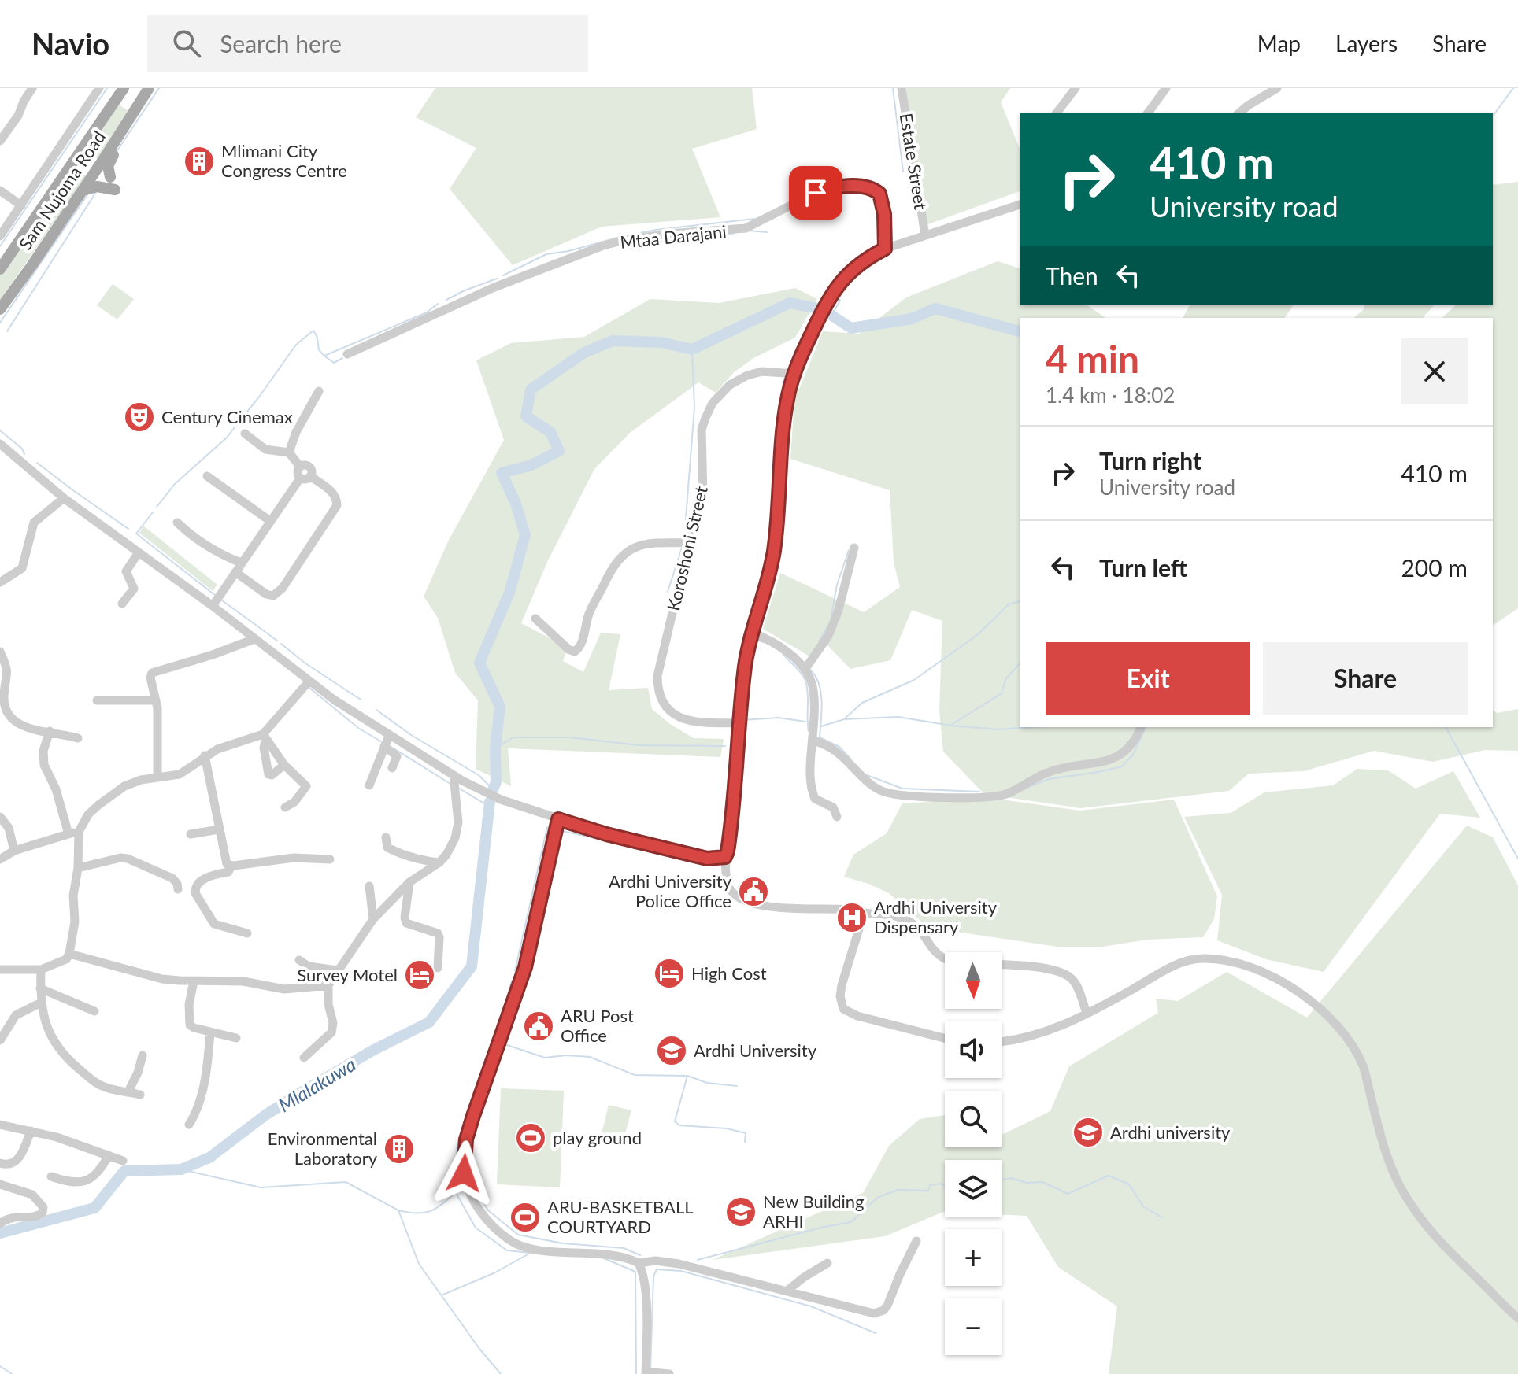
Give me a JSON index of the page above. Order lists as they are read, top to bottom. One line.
{"streets":{"main road":["Sam Nujoma Road"],"street":["Estate Street","Mtaa Darajani","Koroshoni Street"]},"water":["Mlalakuwa"],"places":{"building":["Mlimani City Congress Centre","Environmental Laboratory"],"theatre":["Century Cinemax"],"public building":["Ardhi University Police Office","ARU Post Office"],"hospital":["Ardhi University Dispensary"],"hotel":["High Cost","Survey Motel"],"school or university":["Ardhi University","Ardhi university","New Building ARHI"],"sports":["play ground","ARU-BASKETBALL COURTYARD"]},"north":"bottom","page":{"header":"Navio","search":"Search here","nav":["Map","Layers","Share"],"turn":["410 m","University road"],"then":"Then","heading":["4 min","1.4 km · 18:02"],"list":[{"name":"Turn right","note":"University road","value":"410 m"},{"name":"Turn left","value":"200 m"}],"buttons":["Exit","Share"],"map_buttons":["+","−"]}}
